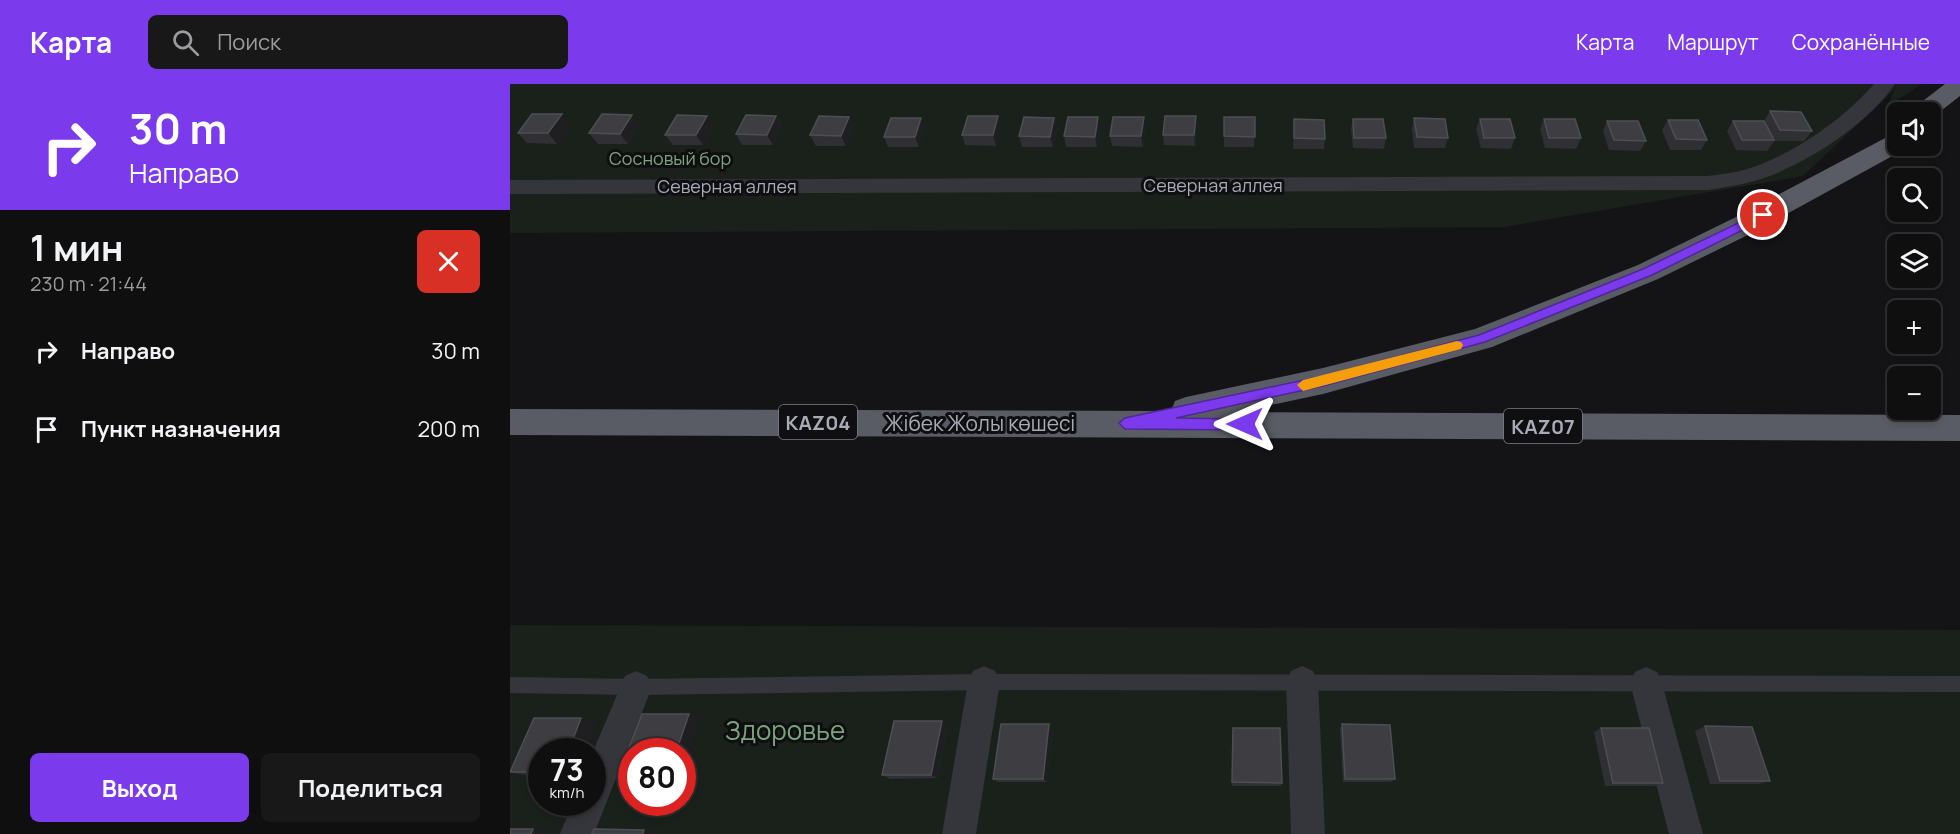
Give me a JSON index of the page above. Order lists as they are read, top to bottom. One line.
{"streets":{"highway":["KАZ04","Жібек Жолы көшесі","KAZ07"],"street":["Северная аллея"]},"crossings":[["KАZ04","Жібек Жолы көшесі"],["KАZ04","KAZ07"],["Жібек Жолы көшесі","KAZ07"]],"parks":["Сосновый бор","Здоровье"],"page":{"header":"Карта","search":"Поиск","nav":["Карта","Маршрут","Сохранённые"],"turn":["30 m","Направо"],"map_buttons":["+","−"],"heading":["1 мин","230 m · 21:44"],"list":[{"name":"Направо","value":"30 m"},{"name":"Пункт назначения","value":"200 m"}],"speed":"73 km/h","limit":"80","buttons":["Выход","Поделиться"]}}
